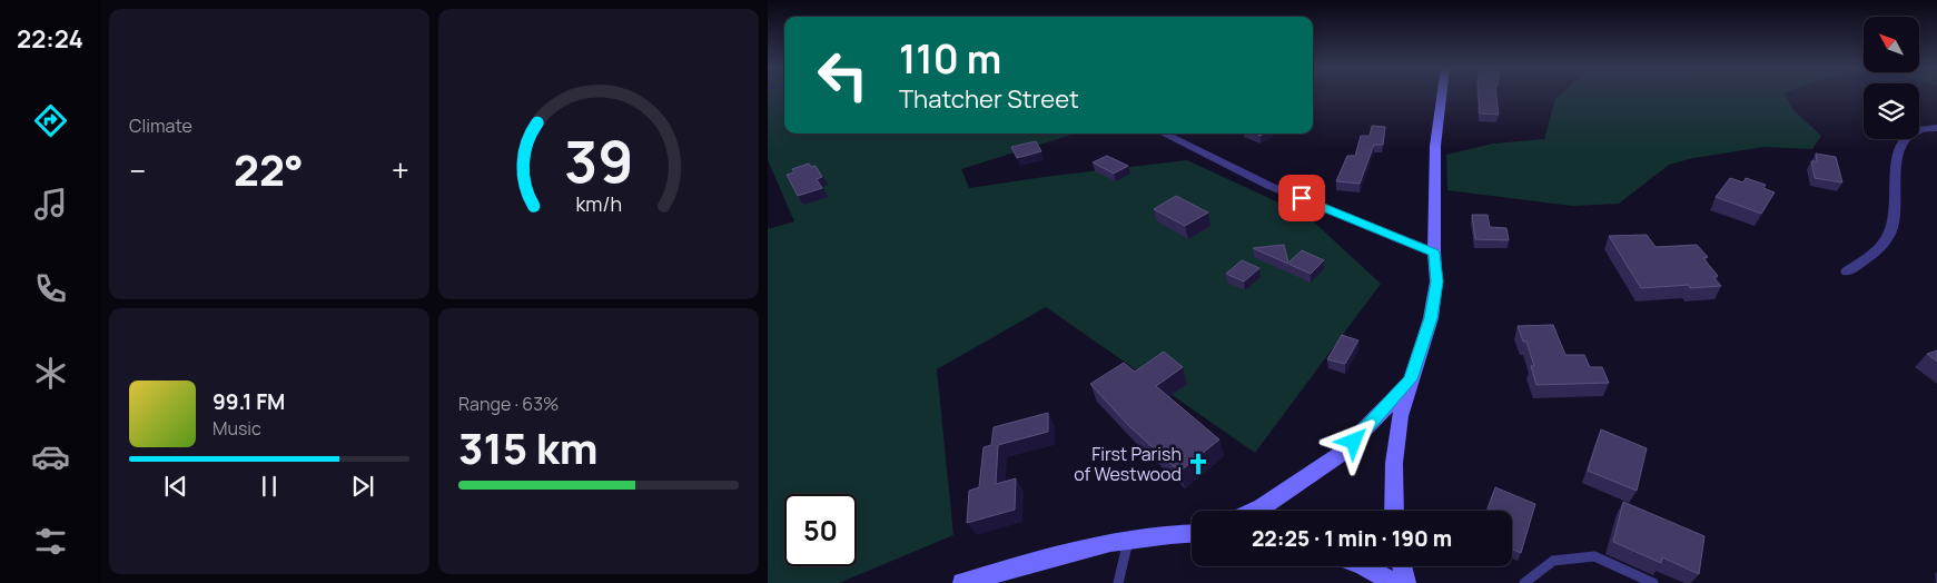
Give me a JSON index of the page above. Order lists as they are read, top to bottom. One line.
{"places":{"church":["First Parish of Westwood"]},"north":"top left","page":{"tabs":"22:24","tile":["Climate",["Range · 63%","315 km"]],"turn":["110 m","Thatcher Street"],"heat":["−","22°","+"],"song":["99.1 FM","Music"],"limit":"50","trip":"22:25 · 1 min · 190 m","gauge":["39","km/h"]}}
